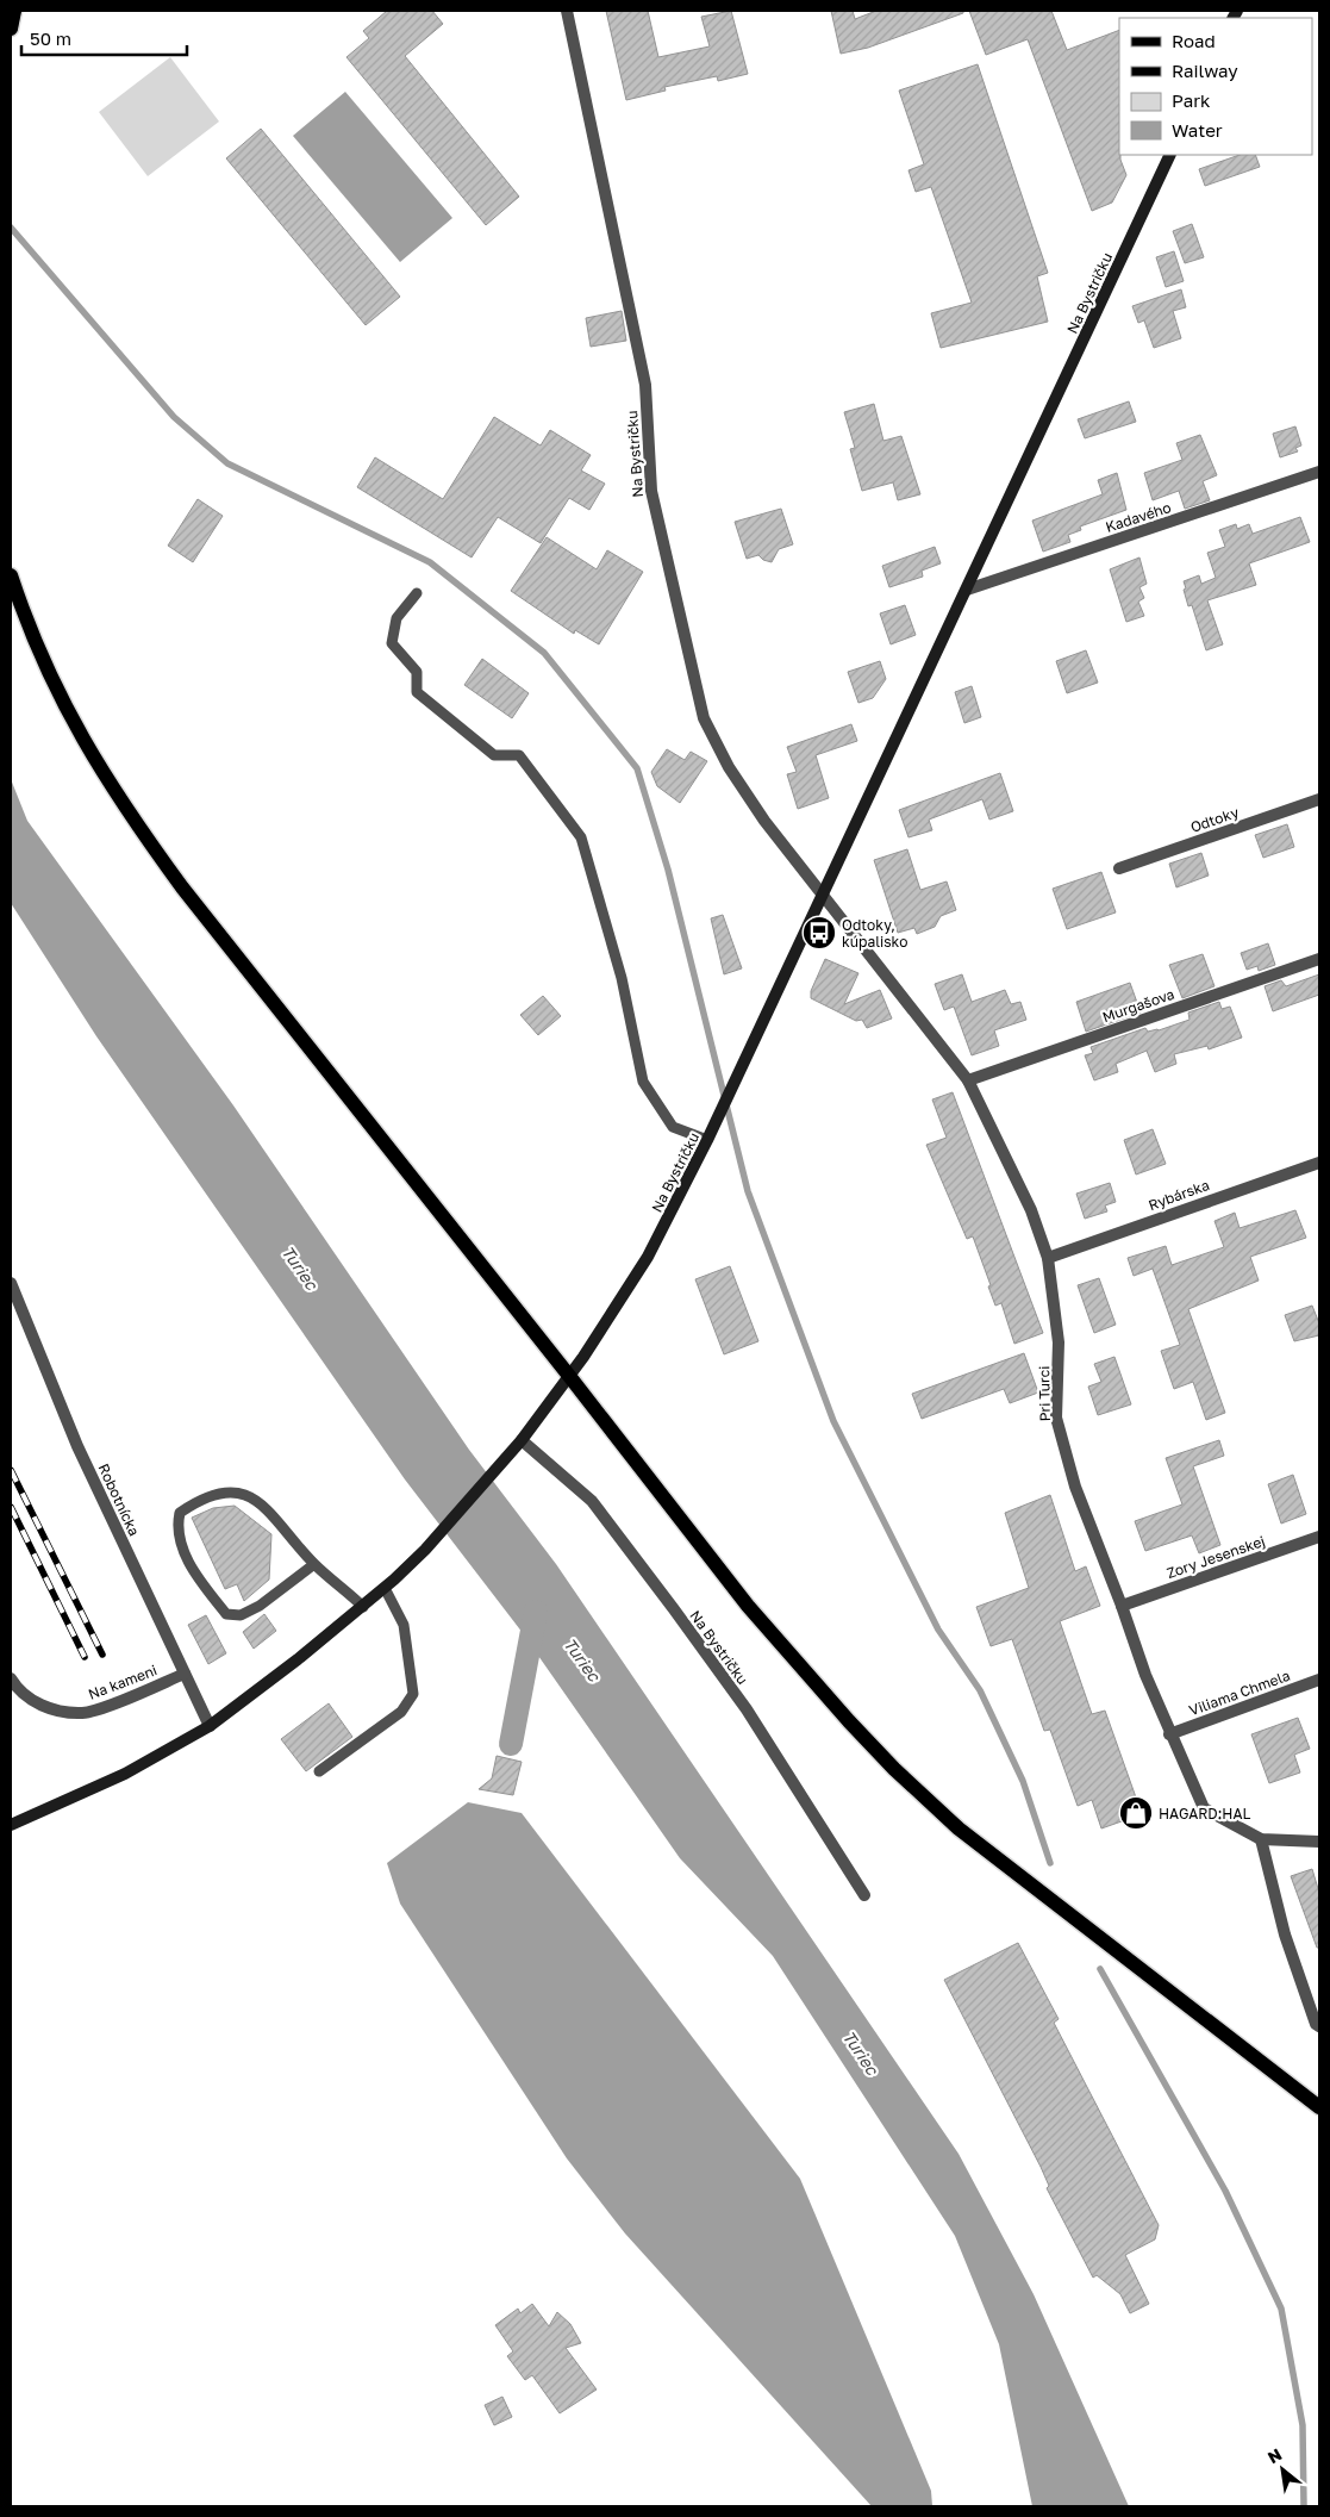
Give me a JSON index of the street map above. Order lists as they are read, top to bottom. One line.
{"streets":{"street":["Na Bystričku","Kadavého","Odtoky","Murgašova","Rybárska","Pri Turci","Robotnícka","Zory Jesenskej","Na kameni","Viliama Chmela"]},"crossings":[["Na Bystričku","Kadavého"],["Na Bystričku","Pri Turci"],["Na Bystričku","Robotnícka"],["Murgašova","Pri Turci"],["Rybárska","Pri Turci"],["Pri Turci","Zory Jesenskej"],["Pri Turci","Viliama Chmela"],["Robotnícka","Na kameni"]],"water":["Turiec"],"places":{"bus stop":["Odtoky, kúpalisko"],"shop":["HAGARD:HAL"]},"legend":["Road","Railway","Park","Water"],"scale_bar":"50 m","north":"top left"}
